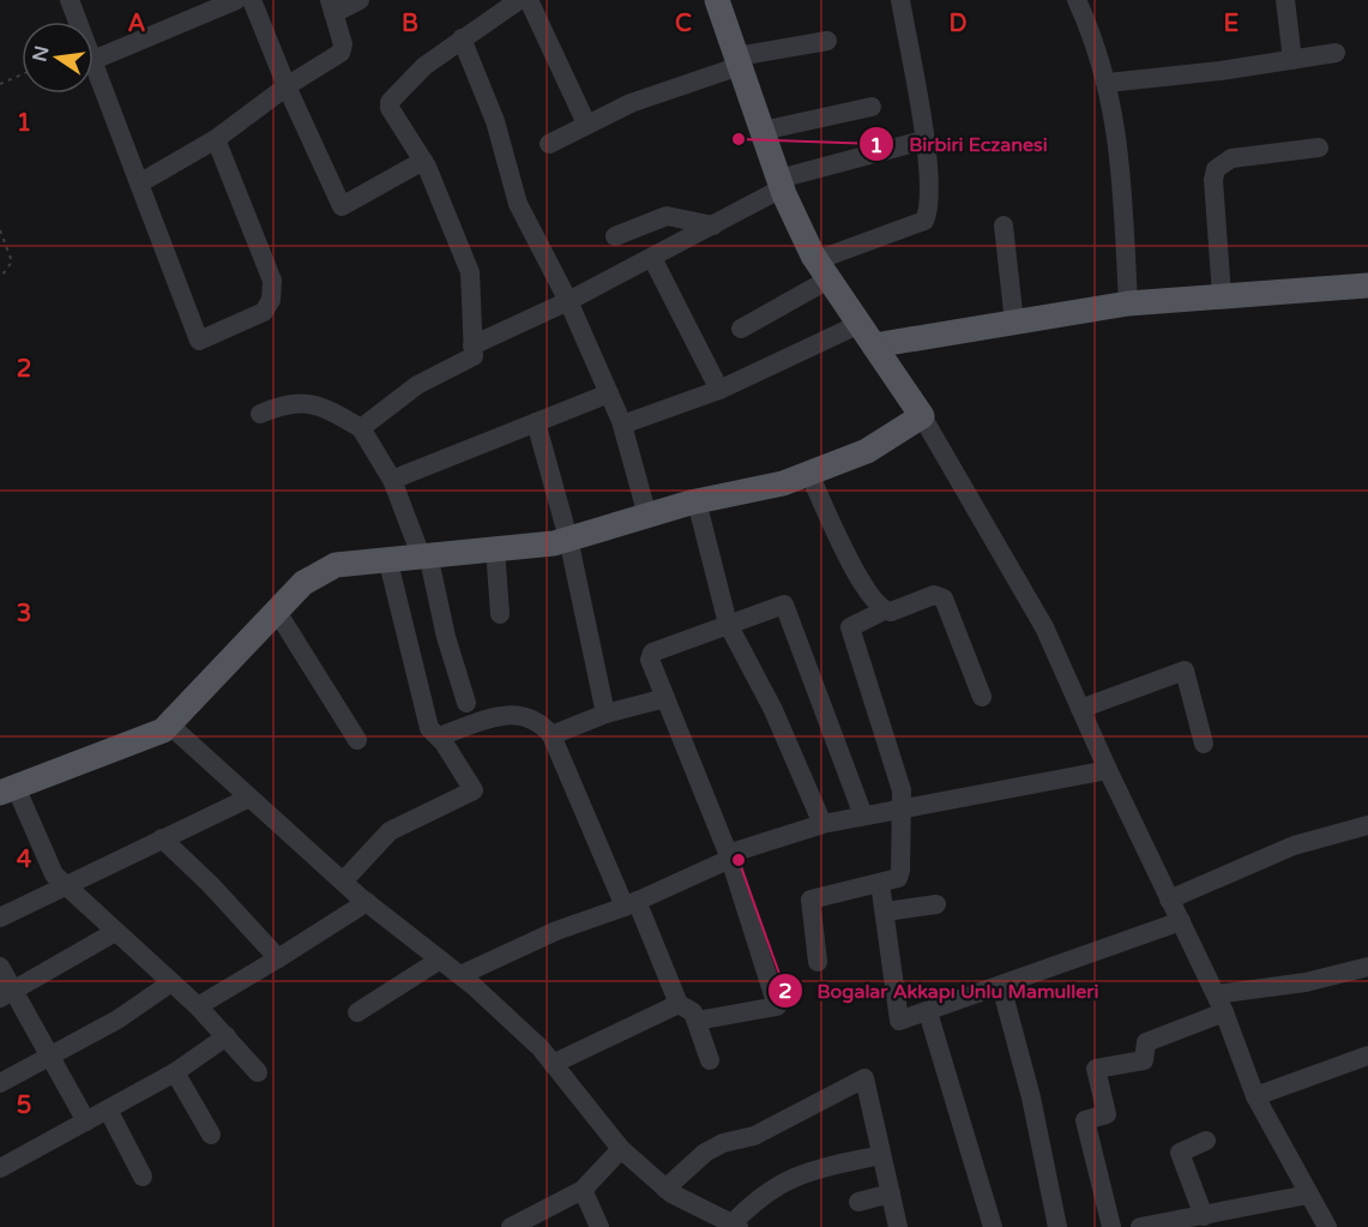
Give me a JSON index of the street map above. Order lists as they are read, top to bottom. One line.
{"places":["Birbiri Eczanesi","Bogalar Akkapı Unlu Mamulleri"],"north":"left","grid":{"columns":["A","B","C","D","E"],"rows":["1","2","3","4","5"]}}
